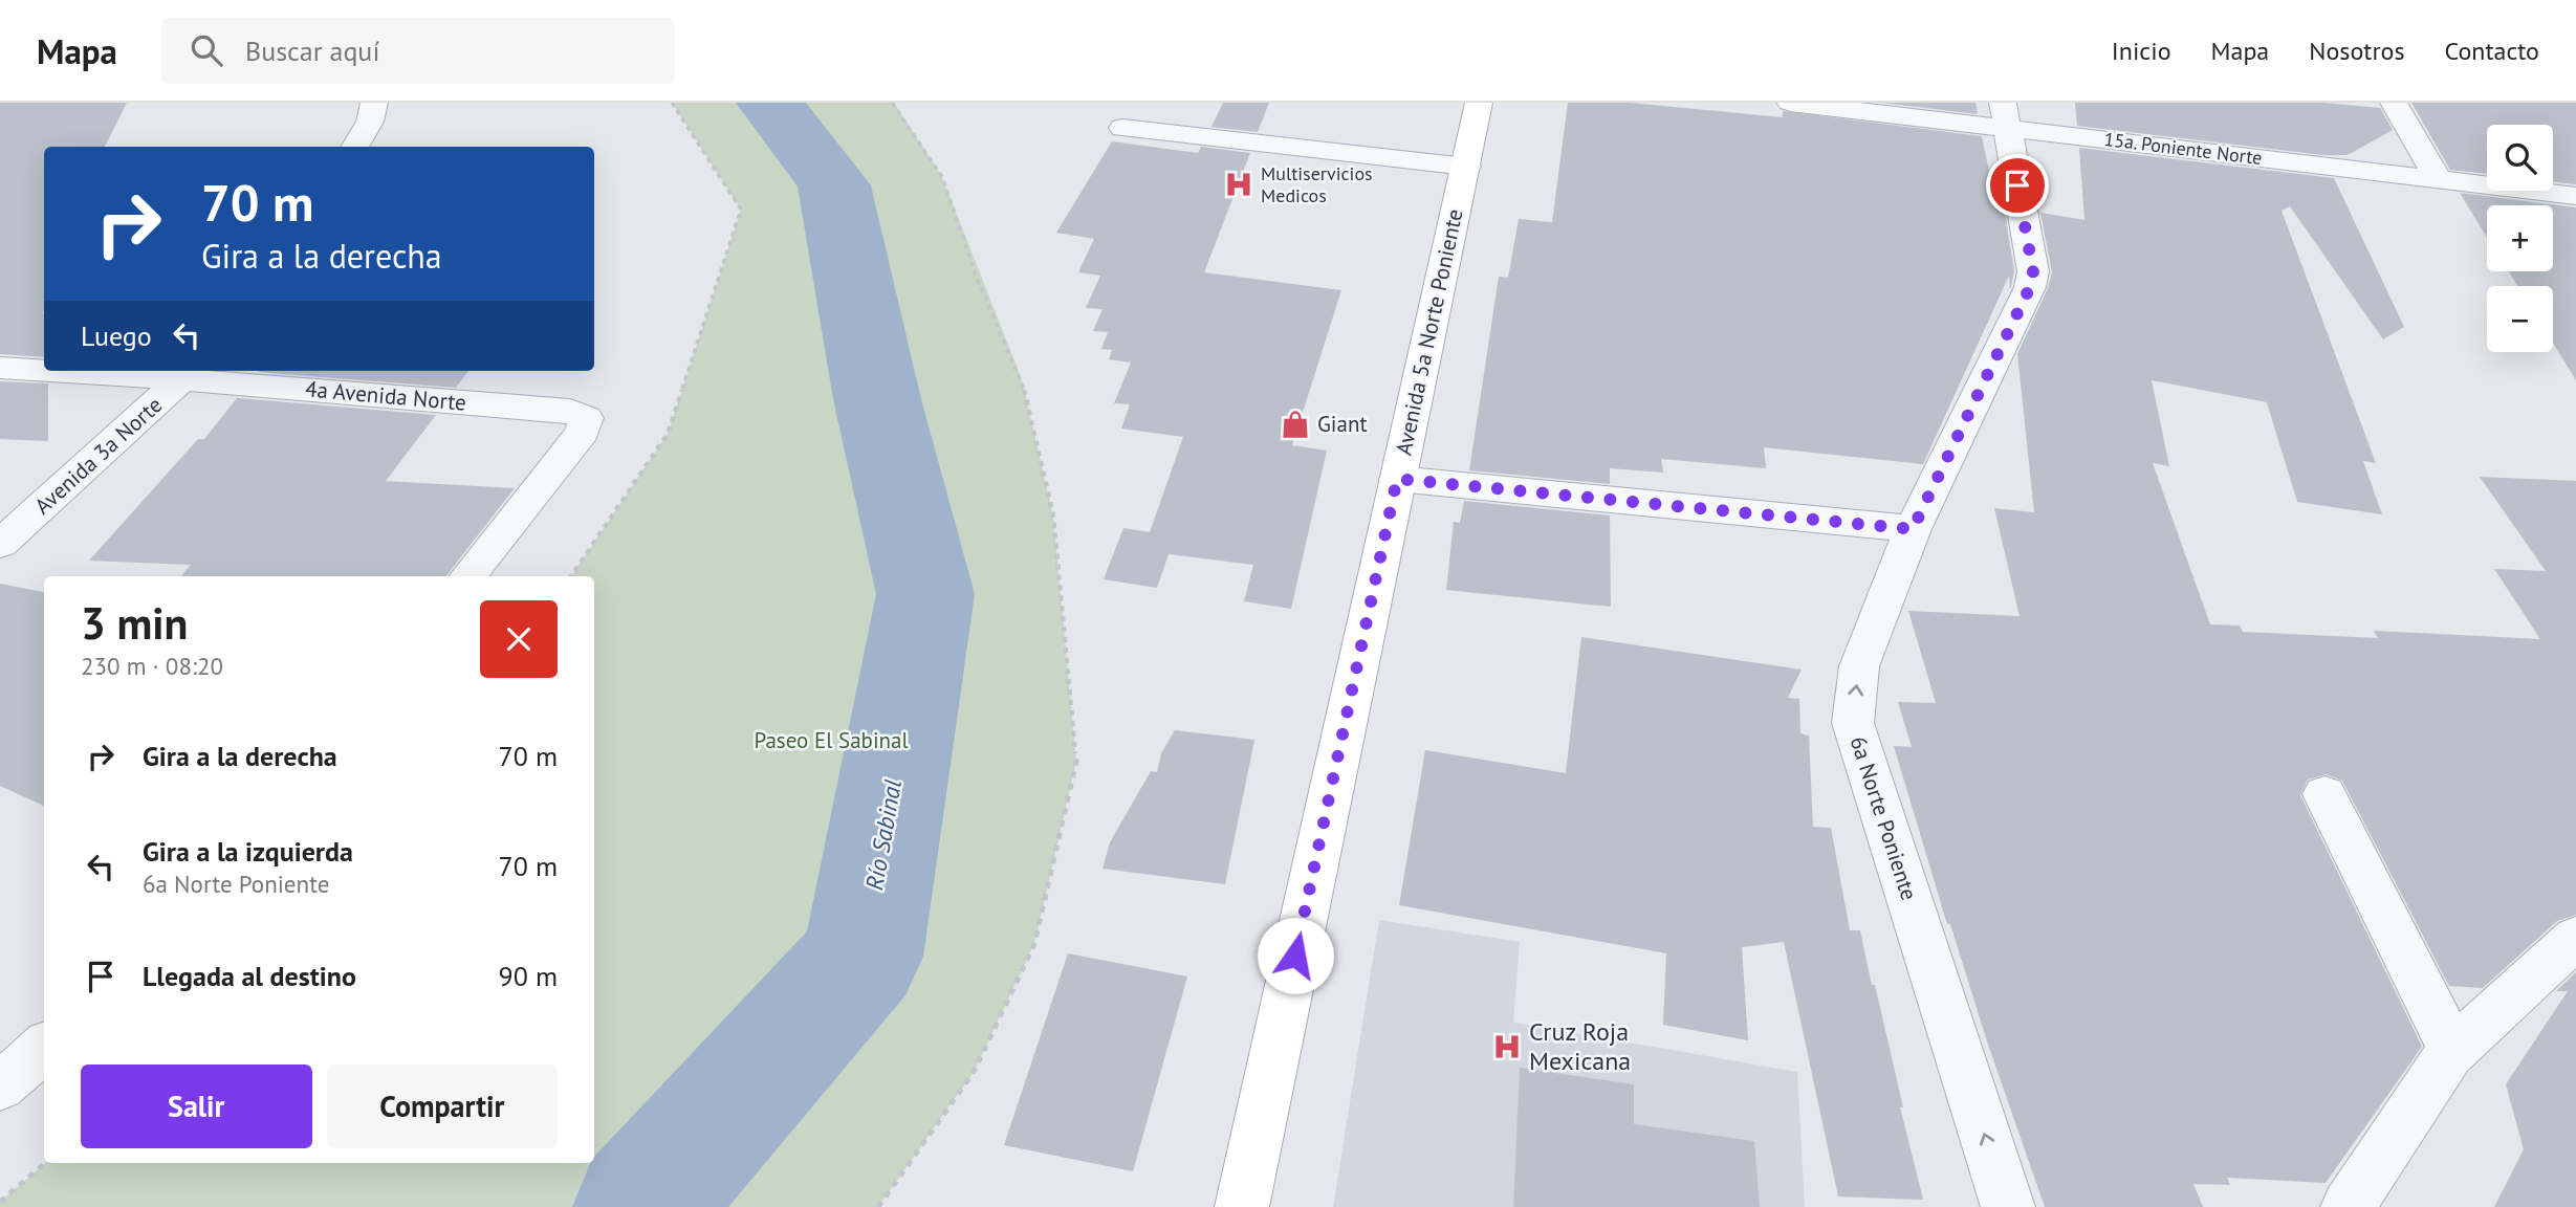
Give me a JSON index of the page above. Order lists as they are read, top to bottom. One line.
{"streets":{"main road":["Avenida 5a Norte Poniente"],"street":["15a. Poniente Norte","4a Avenida Norte","Avenida 3a Norte","6a Norte Poniente"]},"crossings":[["15a. Poniente Norte","6a Norte Poniente"],["4a Avenida Norte","Avenida 3a Norte"]],"one_way":["6a Norte Poniente"],"water":["Río Sabinal"],"parks":["Paseo El Sabinal"],"places":{"hospital":["Multiservicios Medicos","Cruz Roja Mexicana"],"shop":["Giant"]},"page":{"header":"Mapa","search":"Buscar aquí","nav":["Inicio","Mapa","Nosotros","Contacto"],"map_buttons":["+","−"],"turn":["70 m","Gira a la derecha"],"then":"Luego","heading":["3 min","230 m · 08:20"],"list":[{"name":"Gira a la derecha","value":"70 m"},{"name":"Gira a la izquierda","note":"6a Norte Poniente","value":"70 m"},{"name":"Llegada al destino","value":"90 m"}],"buttons":["Salir","Compartir"]}}
